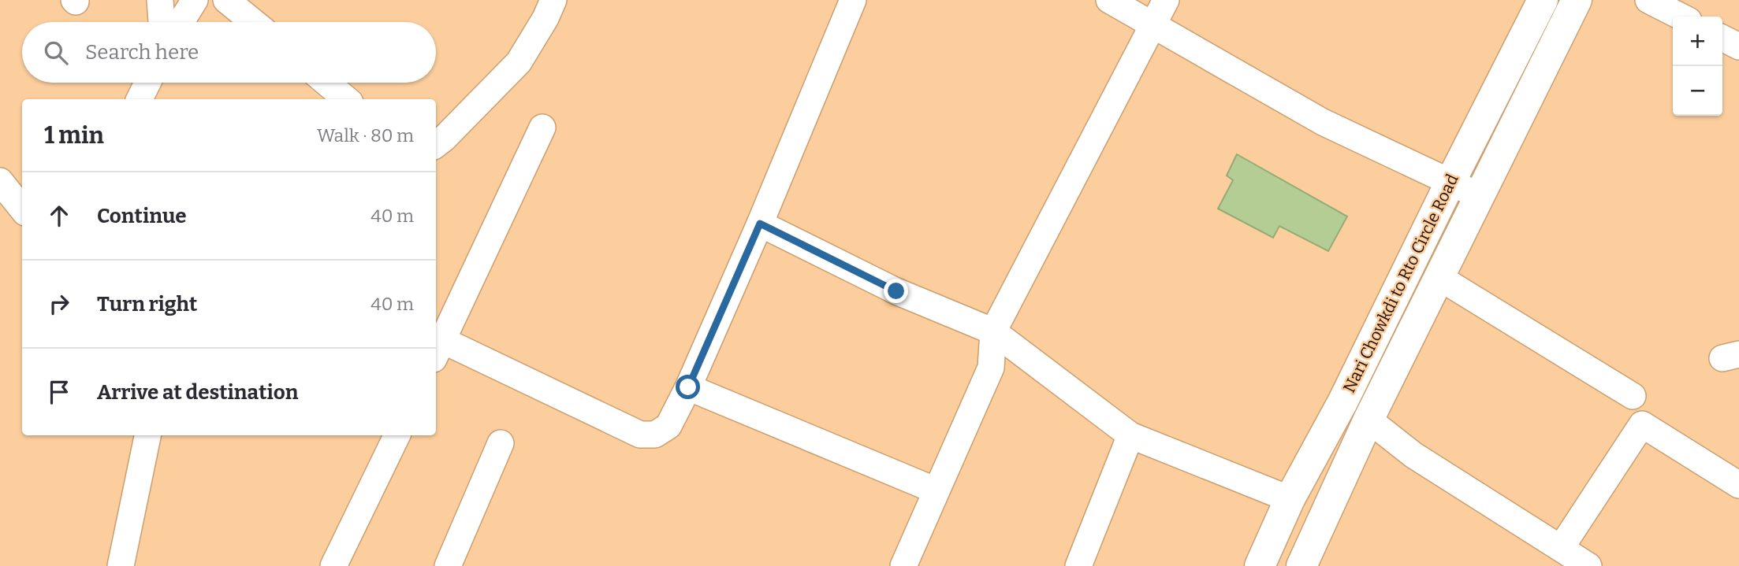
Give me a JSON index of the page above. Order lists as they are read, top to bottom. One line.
{"streets":{"highway":["Nari Chowkdi to Rto Circle Road"]},"page":{"map_buttons":["+","−"],"search":"Search here","heading":["1 min","Walk · 80 m"],"list":[["Continue","40 m"],["Turn right","40 m"],"Arrive at destination"]}}
